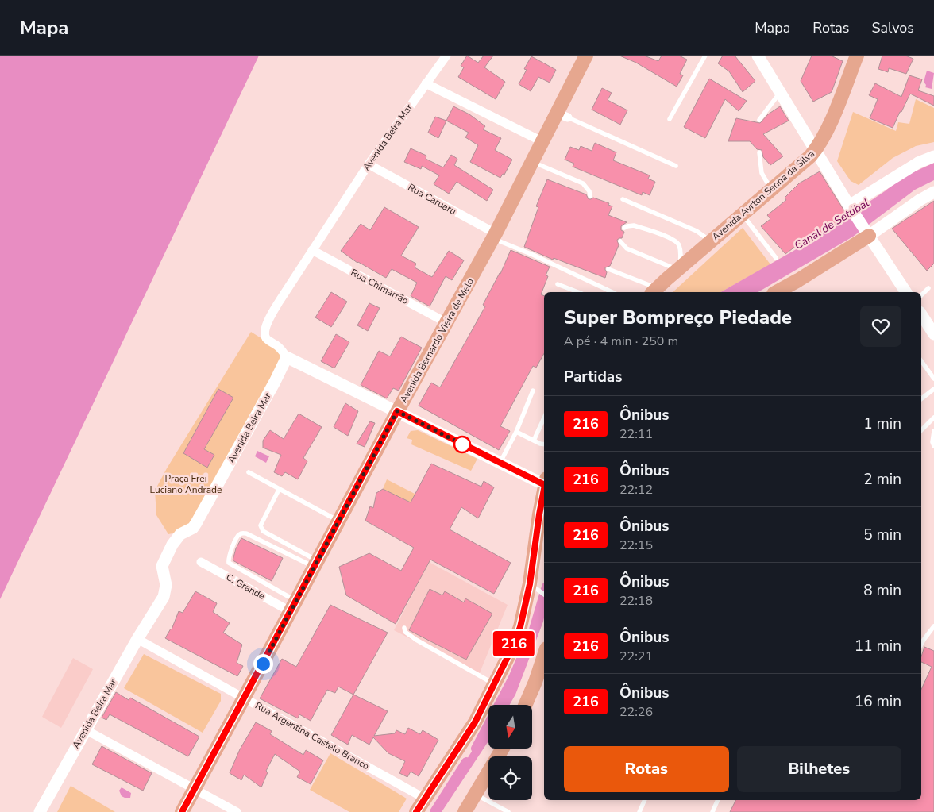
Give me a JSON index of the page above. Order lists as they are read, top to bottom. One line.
{"streets":{"main road":["Avenida Beira Mar","Avenida Ayrton Senna da Silva","Avenida Bernardo Vieira de Melo"],"street":["Rua Caruaru","Rua Chimarrão","C. Grande","Rua Argentina Castelo Branco"]},"crossings":[["Avenida Beira Mar","Rua Caruaru"],["Avenida Beira Mar","Rua Chimarrão"],["Avenida Beira Mar","Rua Argentina Castelo Branco"],["Rua Caruaru","Avenida Bernardo Vieira de Melo"],["Rua Chimarrão","Avenida Bernardo Vieira de Melo"],["Avenida Bernardo Vieira de Melo","C. Grande"],["Avenida Bernardo Vieira de Melo","Rua Argentina Castelo Branco"]],"water":["Canal de Setúbal"],"parks":["Praça Frei Luciano Andrade"],"lines":["bus line 216"],"north":"bottom","page":{"header":"Mapa","nav":["Mapa","Rotas","Salvos"],"on_map":"216","heading":[["Super Bompreço Piedade","A pé · 4 min · 250 m"],"Partidas"],"list":[{"mark":"216","name":"Ônibus","note":"22:11","value":"1 min"},{"mark":"216","name":"Ônibus","note":"22:12","value":"2 min"},{"mark":"216","name":"Ônibus","note":"22:15","value":"5 min"},{"mark":"216","name":"Ônibus","note":"22:18","value":"8 min"},{"mark":"216","name":"Ônibus","note":"22:21","value":"11 min"},{"mark":"216","name":"Ônibus","note":"22:26","value":"16 min"}],"buttons":["Rotas","Bilhetes"]}}
